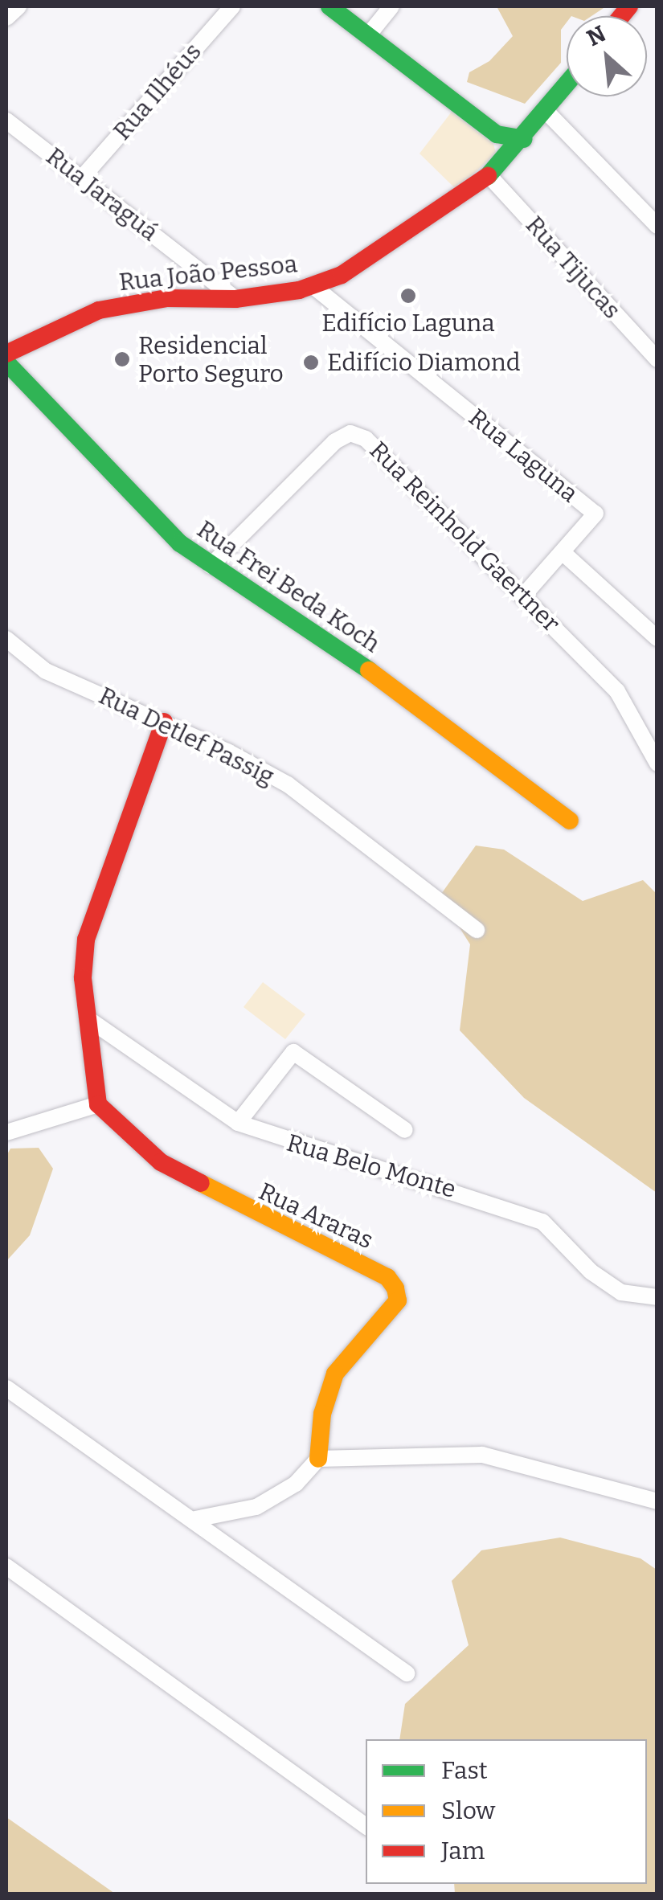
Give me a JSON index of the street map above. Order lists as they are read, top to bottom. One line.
{"streets":{"street":["Rua Ilhéus","Rua Jaraguá","Rua Tijucas","Rua João Pessoa","Rua Laguna","Rua Reinhold Gaertner","Rua Frei Beda Koch","Rua Detlef Passig","Rua Belo Monte","Rua Araras"]},"crossings":[["Rua Ilhéus","Rua Jaraguá"],["Rua Jaraguá","Rua João Pessoa"],["Rua Tijucas","Rua João Pessoa"],["Rua João Pessoa","Rua Laguna"],["Rua Reinhold Gaertner","Rua Frei Beda Koch"]],"places":["Edifício Laguna","Residencial Porto Seguro","Edifício Diamond"],"legend":["Fast","Slow","Jam"],"north":"top left"}
